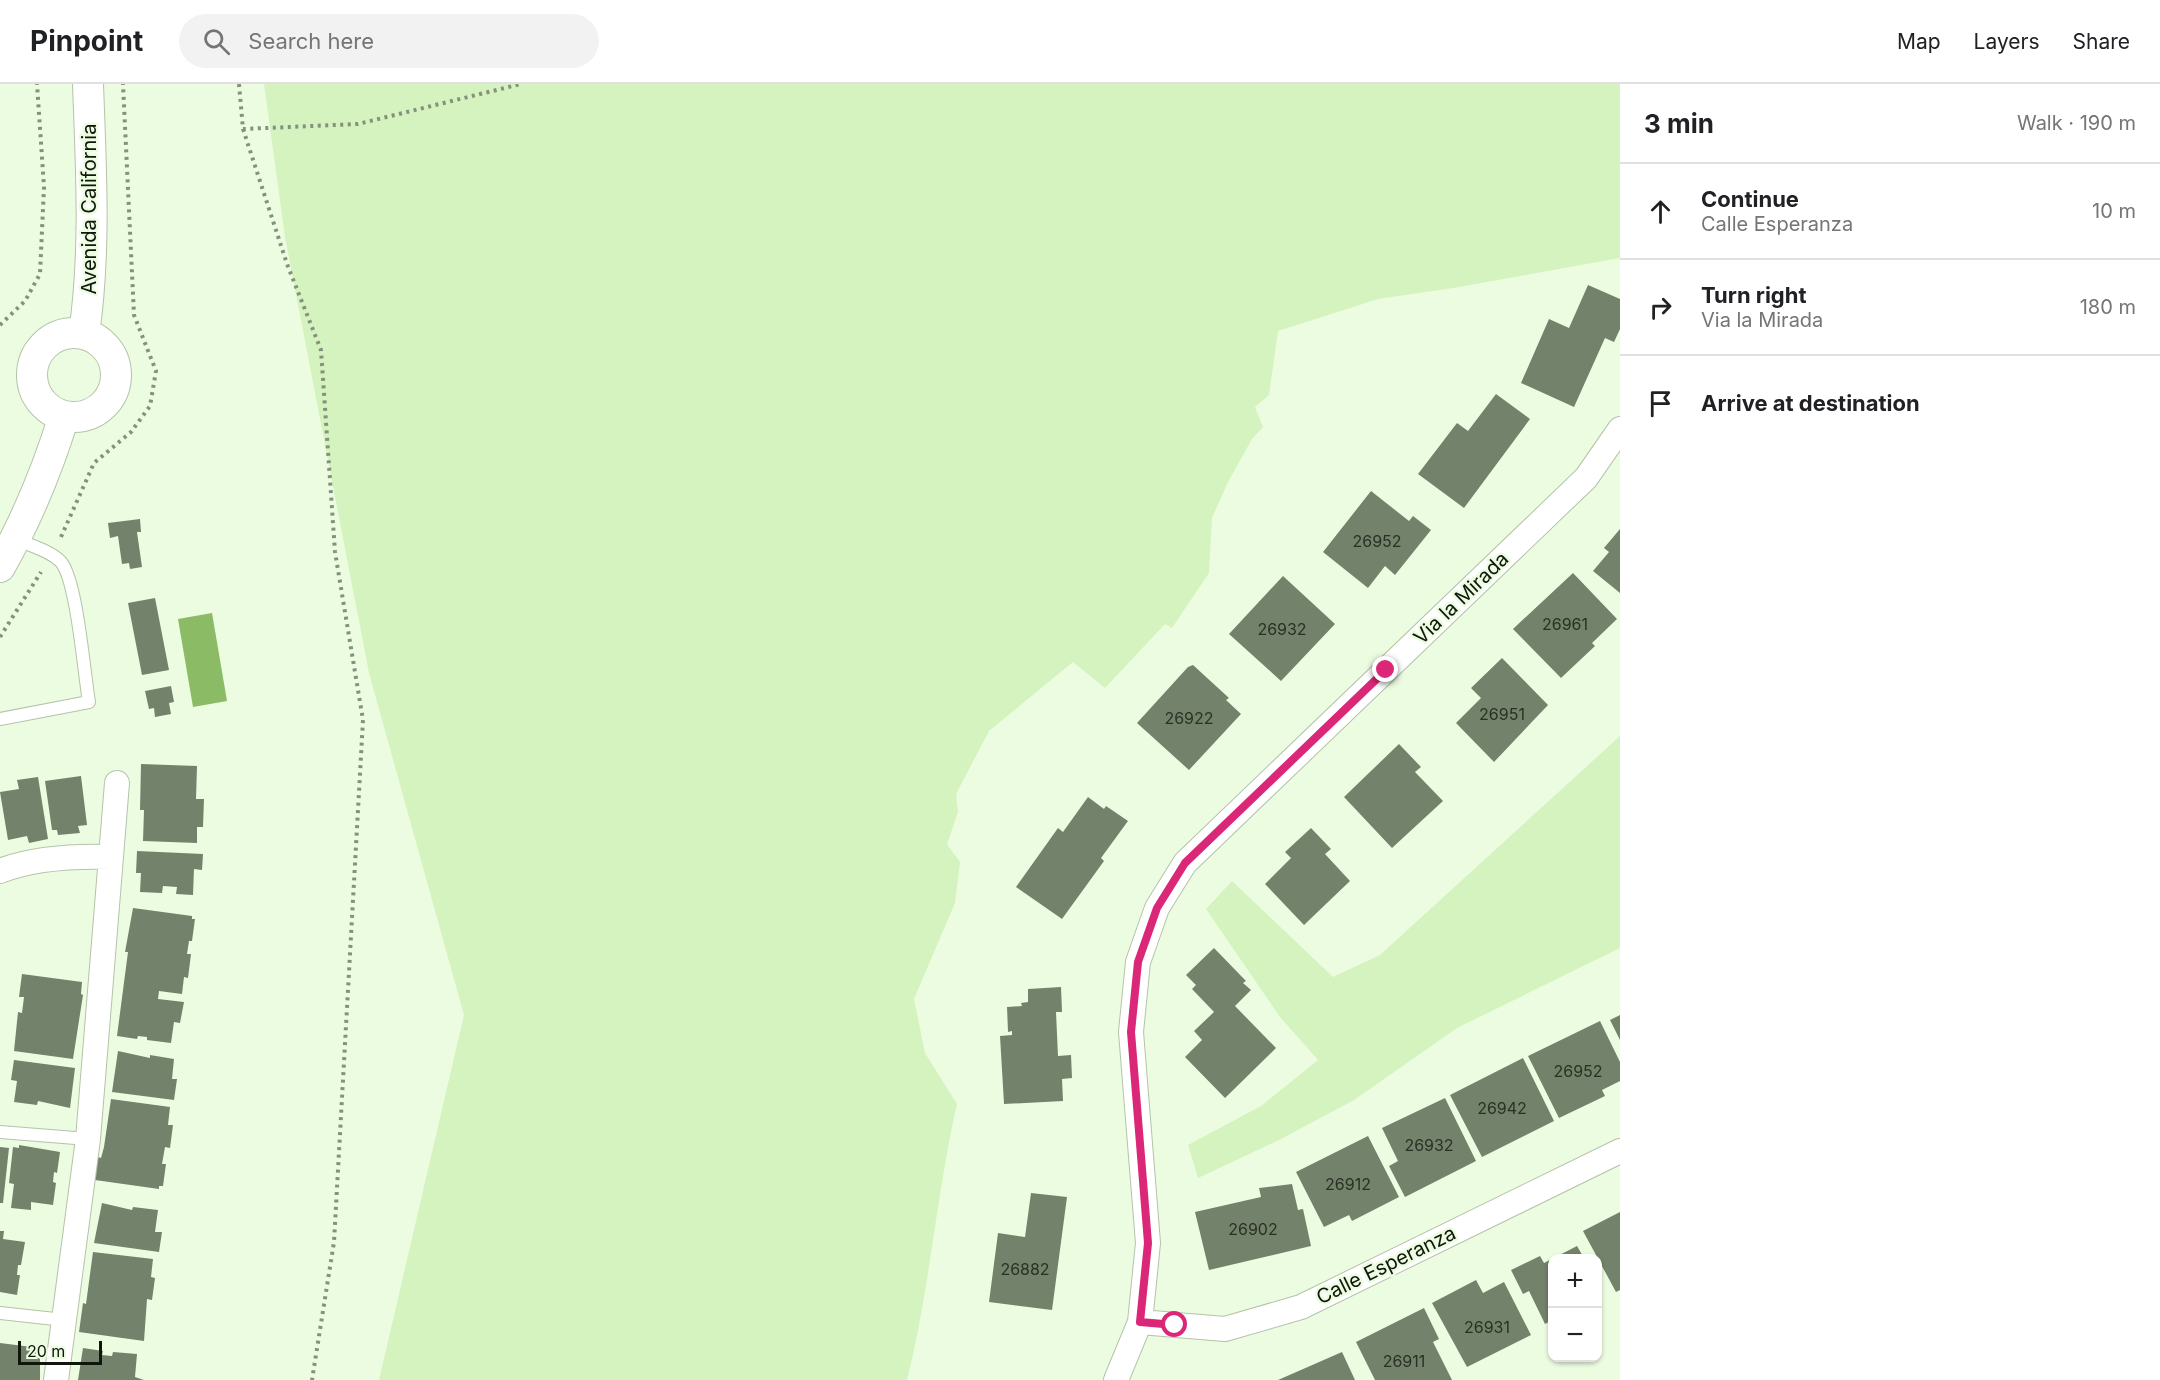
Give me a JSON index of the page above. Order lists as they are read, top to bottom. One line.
{"streets":{"street":["Avenida California","Via la Mirada","Calle Esperanza"]},"crossings":[["Via la Mirada","Calle Esperanza"]],"house_numbers":["26952","26961","26932","26951","26922","26952","26942","26932","26912","26902","26882","26931","26911"],"scale_bar":"20 m","page":{"header":"Pinpoint","search":"Search here","nav":["Map","Layers","Share"],"heading":["3 min","Walk · 190 m"],"list":[["Continue","Calle Esperanza","10 m"],["Turn right","Via la Mirada","180 m"],"Arrive at destination"],"map_buttons":["+","−"],"scale":"20 m"}}
